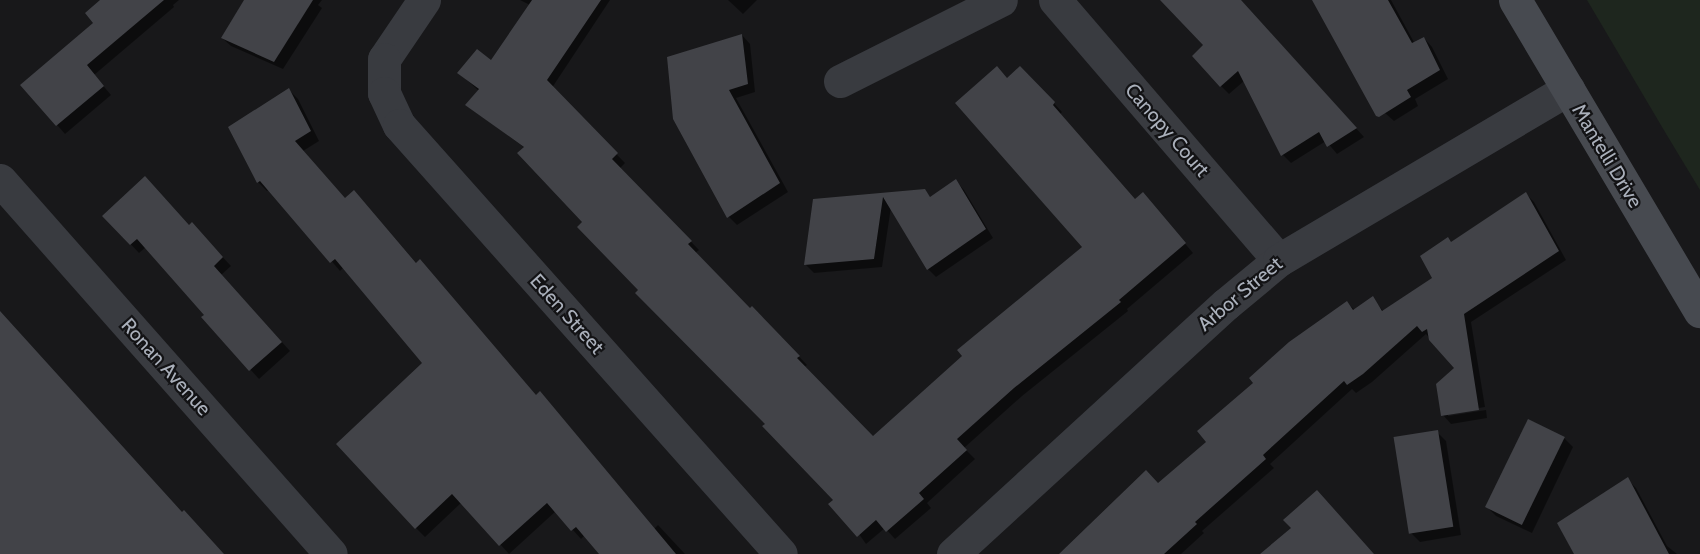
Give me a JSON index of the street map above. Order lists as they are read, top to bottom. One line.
{"streets":{"street":["Canopy Court","Mantelli Drive","Arbor Street","Eden Street","Ronan Avenue"]},"crossings":[["Canopy Court","Arbor Street"],["Mantelli Drive","Arbor Street"]]}
